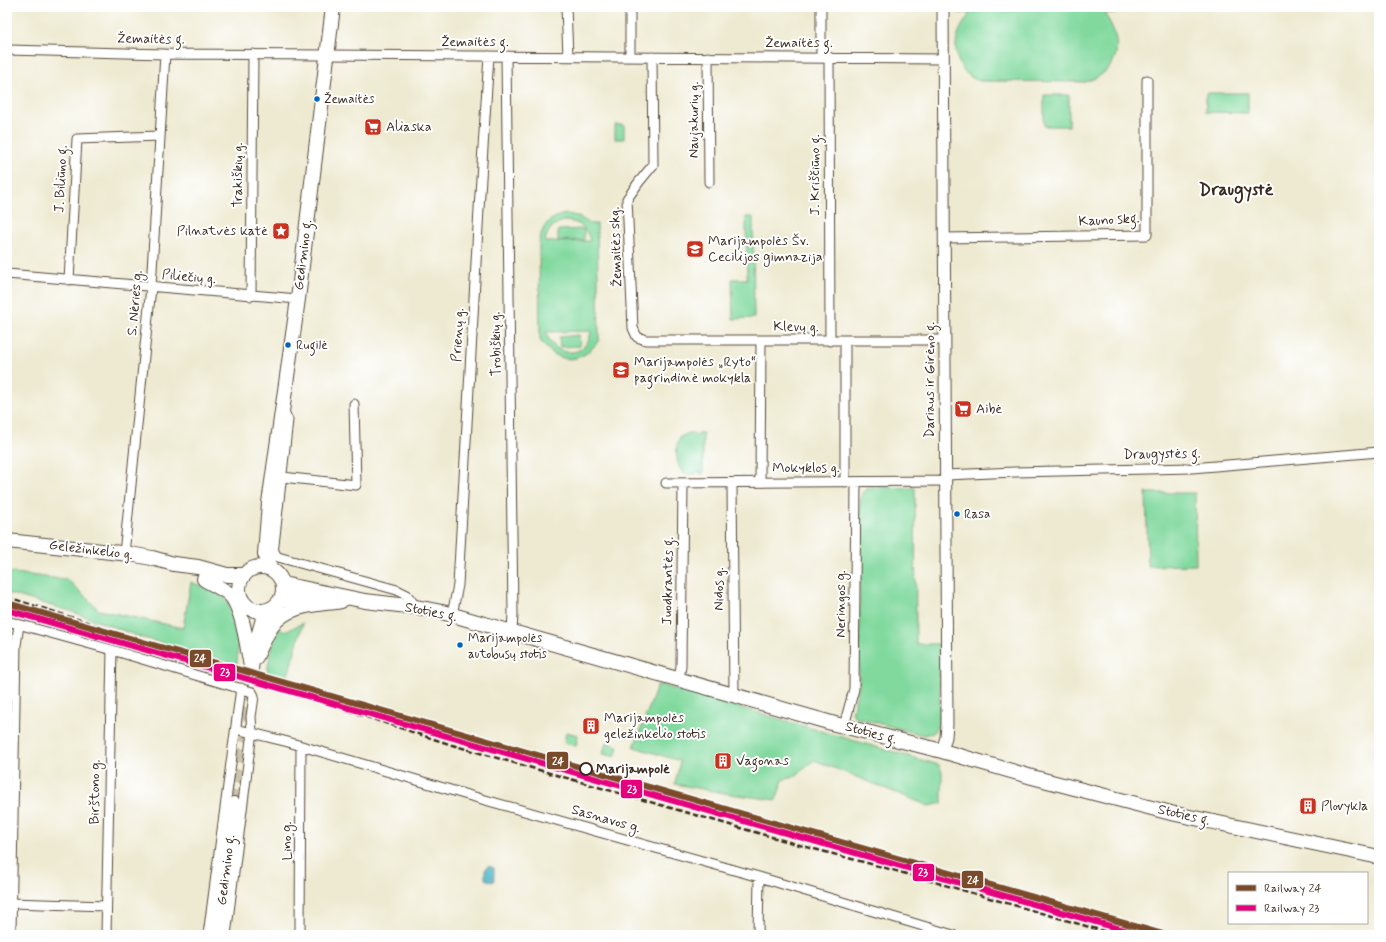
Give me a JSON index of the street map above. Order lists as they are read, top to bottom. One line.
{"streets":{"main road":["Gedimino g.","Geležinkelio g.","Stoties g."],"street":["Žemaitės g.","Naujakurių g.","Trakiškių g.","J. Kriščiūno g.","J. Biliūno g.","Kauno skg.","Žemaitės skg.","Piliečių g.","S. Nėries g.","Klevų g.","Prienų g.","Trobiškių g.","Dariaus ir Girėno g.","Draugystės g.","Mokyklos g.","Juodkrantės g.","Nidos g.","Neringos g.","Birštono g.","Sasnavos g.","Lino g."]},"crossings":[["Žemaitės g.","Naujakurių g."],["Žemaitės g.","Trakiškių g."],["Žemaitės g.","J. Kriščiūno g."],["Žemaitės g.","Žemaitės skg."],["Žemaitės g.","Gedimino g."],["Žemaitės g.","S. Nėries g."],["Žemaitės g.","Prienų g."],["Žemaitės g.","Trobiškių g."],["Žemaitės g.","Dariaus ir Girėno g."],["Trakiškių g.","Piliečių g."],["J. Kriščiūno g.","Klevų g."],["J. Biliūno g.","Piliečių g."],["J. Biliūno g.","S. Nėries g."],["Kauno skg.","Dariaus ir Girėno g."],["Žemaitės skg.","Klevų g."],["Gedimino g.","Piliečių g."],["Gedimino g.","Geležinkelio g."],["Gedimino g.","Stoties g."],["Piliečių g.","S. Nėries g."],["S. Nėries g.","Geležinkelio g."],["Klevų g.","Dariaus ir Girėno g."],["Prienų g.","Stoties g."],["Trobiškių g.","Stoties g."],["Dariaus ir Girėno g.","Draugystės g."],["Dariaus ir Girėno g.","Mokyklos g."],["Dariaus ir Girėno g.","Stoties g."],["Draugystės g.","Mokyklos g."],["Mokyklos g.","Juodkrantės g."],["Mokyklos g.","Nidos g."],["Mokyklos g.","Neringos g."],["Geležinkelio g.","Stoties g."],["Juodkrantės g.","Stoties g."],["Nidos g.","Stoties g."],["Neringos g.","Stoties g."],["Sasnavos g.","Lino g."]],"districts":["Draugystė"],"places":{"other":["Žemaitės","Rugilė","Rasa","Marijampolės autobusų stotis","Marijampolė"],"supermarket":["Aliaska","Aibė"],"place":["Pilnatvės katė"],"school or university":["Marijampolės Šv. Cecilijos gimnazija","Marijampolės „Ryto“ pagrindinė mokykla"],"building":["Marijampolės geležinkelio stotis","Vagonas","Plovykla"]},"lines":["rail line 24","rail line 23"],"legend":["Railway 24","Railway 23"]}
